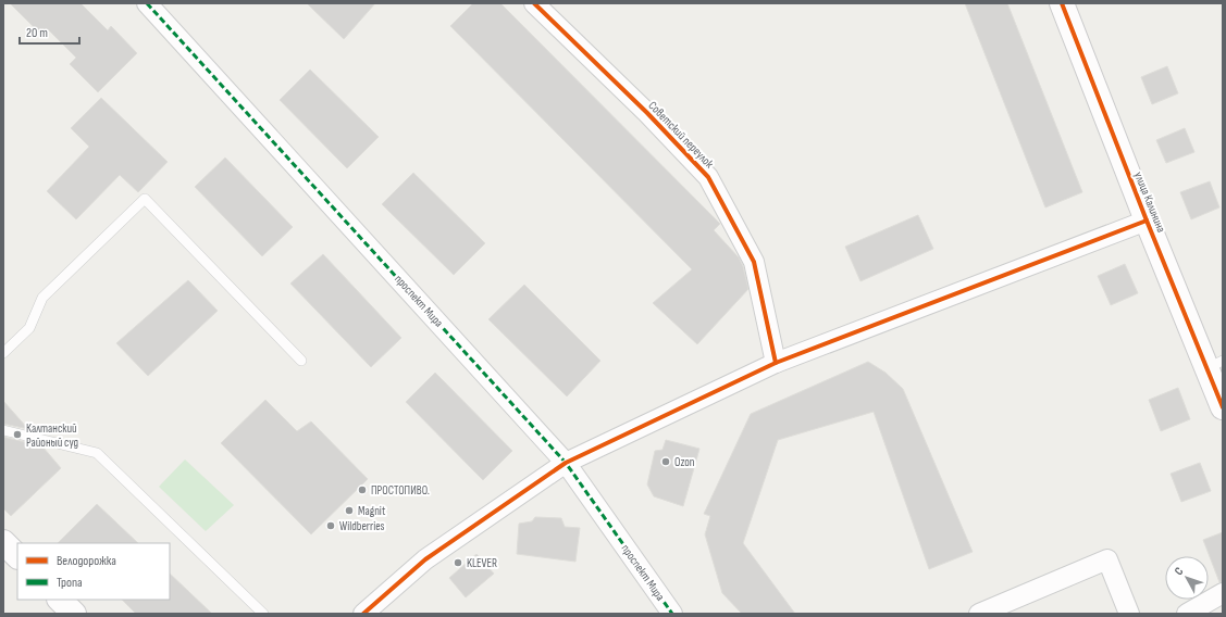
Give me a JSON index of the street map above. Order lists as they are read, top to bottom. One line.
{"streets":{"street":["Советский переулок","улица Калинина","проспект Мира"]},"places":["Калтанский Районый суд","Ozon","ПРОСТОПИВО.","Magnit","Wildberries","KLEVER"],"legend":["Велодорожка","Тропа"],"scale_bar":"20 m","north":"top left"}
